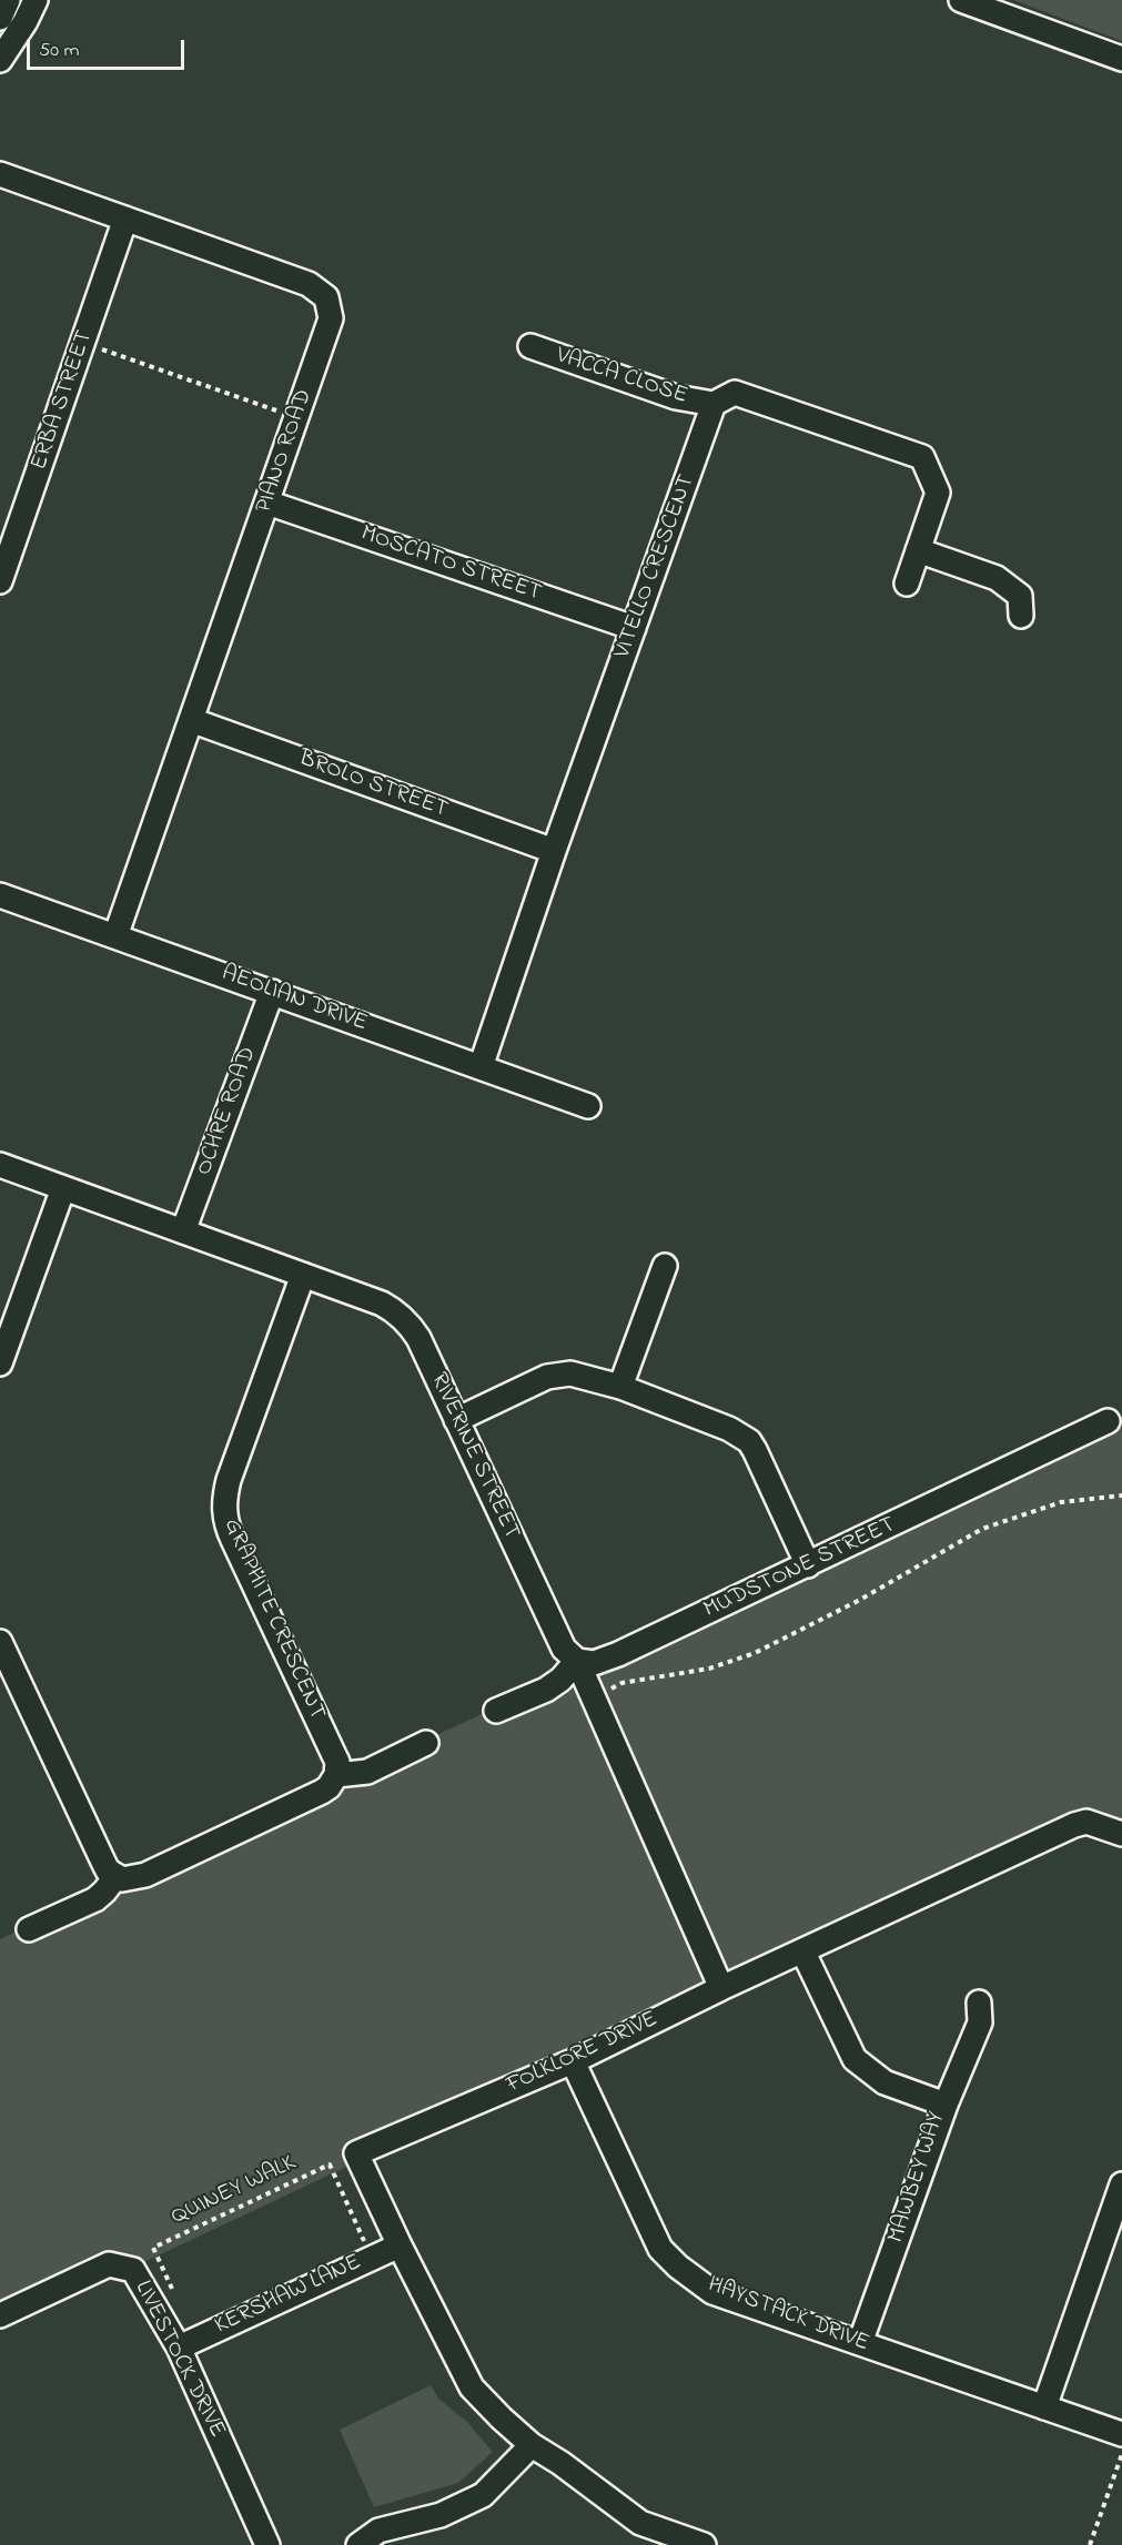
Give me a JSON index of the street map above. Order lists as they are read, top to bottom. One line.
{"streets":{"street":["VACCA CLOSE","ERBA STREET","PIANO ROAD","MOSCATO STREET","VITELLO CRESCENT","BROLO STREET","AEOLIAN DRIVE","OCHRE ROAD","RIVERINE STREET","MUDSTONE STREET","GRAPHITE CRESCENT","FOLKLORE DRIVE","MAWBEY WAY","KERSHAW LANE","HAYSTACK DRIVE","LIVESTOCK DRIVE"],"path":["QUINEY WALK"]},"crossings":[["VACCA CLOSE","VITELLO CRESCENT"],["ERBA STREET","PIANO ROAD"],["PIANO ROAD","MOSCATO STREET"],["PIANO ROAD","BROLO STREET"],["PIANO ROAD","AEOLIAN DRIVE"],["MOSCATO STREET","VITELLO CRESCENT"],["VITELLO CRESCENT","BROLO STREET"],["VITELLO CRESCENT","AEOLIAN DRIVE"],["AEOLIAN DRIVE","OCHRE ROAD"],["OCHRE ROAD","RIVERINE STREET"],["RIVERINE STREET","MUDSTONE STREET"],["RIVERINE STREET","GRAPHITE CRESCENT"],["RIVERINE STREET","FOLKLORE DRIVE"],["FOLKLORE DRIVE","MAWBEY WAY"],["FOLKLORE DRIVE","KERSHAW LANE"],["FOLKLORE DRIVE","HAYSTACK DRIVE"],["MAWBEY WAY","HAYSTACK DRIVE"],["QUINEY WALK","KERSHAW LANE"],["KERSHAW LANE","LIVESTOCK DRIVE"]],"scale_bar":"50 m"}
